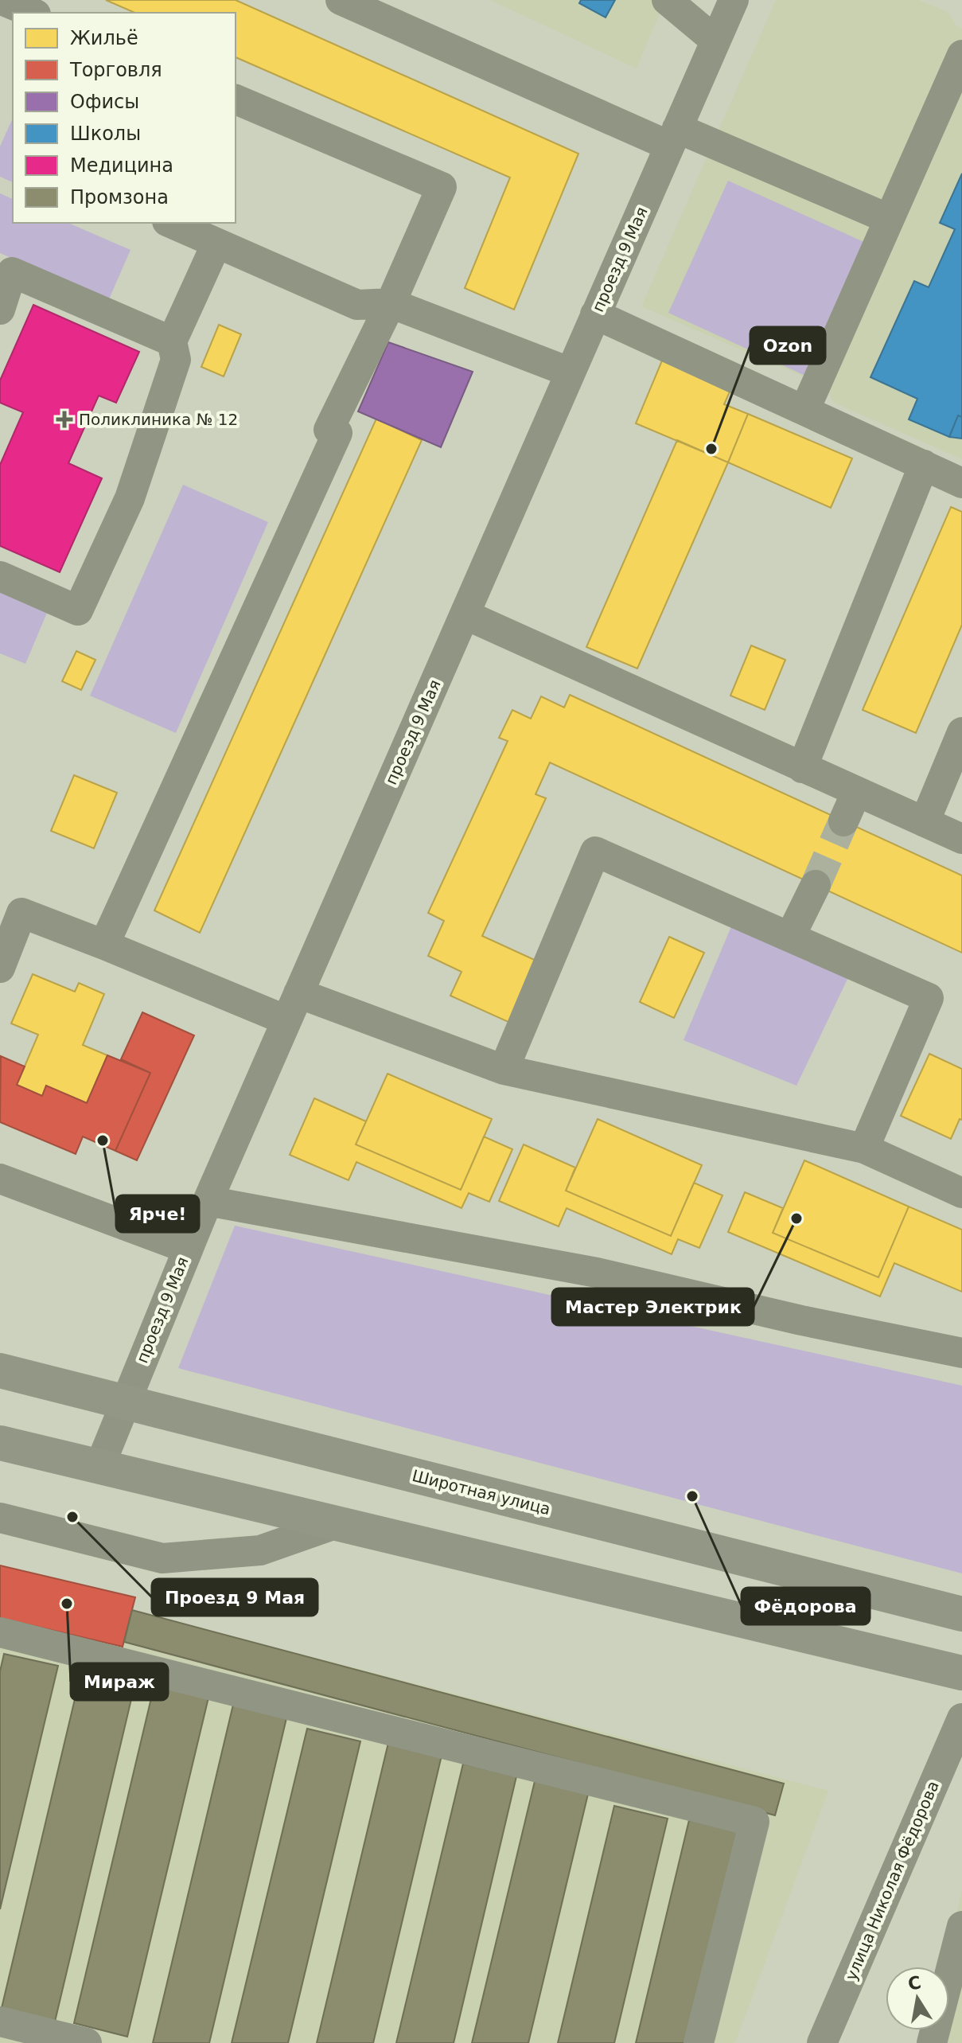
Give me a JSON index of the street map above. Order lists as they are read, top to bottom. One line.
{"streets":{"main road":["Широтная улица"],"street":["проезд 9 Мая","улица Николая Фёдорова"]},"crossings":[["проезд 9 Мая","Широтная улица"]],"places":{"health":["Поликлиника № 12"],"other":["Ozon","Ярче!","Мастер Электрик","Фёдорова","Проезд 9 Мая","Мираж"]},"legend":["Жильё","Торговля","Офисы","Школы","Медицина","Промзона"],"north":"top"}
